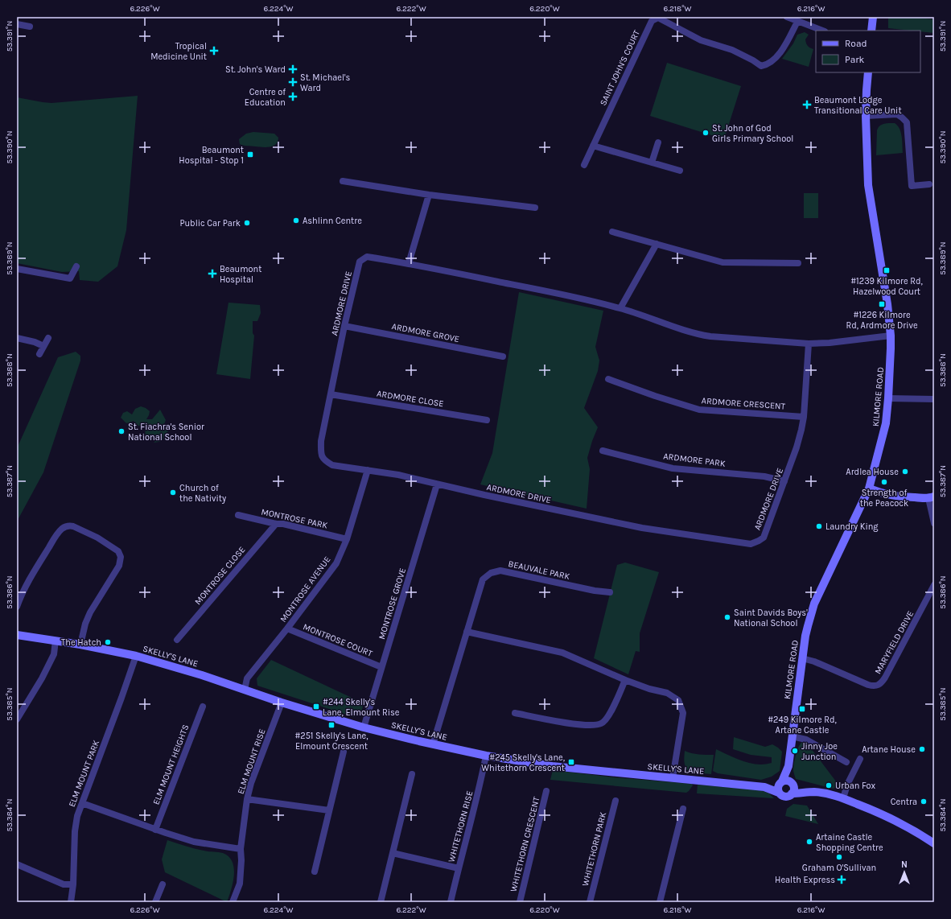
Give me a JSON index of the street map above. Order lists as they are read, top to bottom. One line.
{"streets":{"street":["SAINT JOHN'S COURT","ARDMORE DRIVE","ARDMORE GROVE","KILMORE ROAD","ARDMORE CLOSE","ARDMORE CRESCENT","ARDMORE PARK","MONTROSE PARK","BEAUVALE PARK","MONTROSE CLOSE","MONTROSE AVENUE","MONTROSE GROVE","MONTROSE COURT","MARYFIELD DRIVE","SKELLY'S LANE","ELM MOUNT RISE","ELM MOUNT HEIGHTS","ELM MOUNT PARK","WHITETHORN RISE","WHITETHORN CRESCENT","WHITETHORN PARK"]},"crossings":[["ARDMORE DRIVE","ARDMORE GROVE"],["ARDMORE DRIVE","KILMORE ROAD"],["ARDMORE DRIVE","ARDMORE CLOSE"],["ARDMORE DRIVE","ARDMORE CRESCENT"],["ARDMORE DRIVE","ARDMORE PARK"],["ARDMORE DRIVE","MONTROSE AVENUE"],["ARDMORE DRIVE","MONTROSE GROVE"],["KILMORE ROAD","MARYFIELD DRIVE"],["KILMORE ROAD","SKELLY'S LANE"],["MONTROSE PARK","MONTROSE CLOSE"],["MONTROSE PARK","MONTROSE AVENUE"],["BEAUVALE PARK","SKELLY'S LANE"],["MONTROSE AVENUE","MONTROSE COURT"],["MONTROSE AVENUE","SKELLY'S LANE"],["MONTROSE GROVE","MONTROSE COURT"],["MONTROSE GROVE","SKELLY'S LANE"],["SKELLY'S LANE","ELM MOUNT RISE"],["SKELLY'S LANE","ELM MOUNT PARK"],["SKELLY'S LANE","WHITETHORN RISE"]],"places":{"health":["Tropical Medicine Unit","St. John's Ward","St. Michael's Ward","Centre of Education","Beaumont Lodge Transitional Care Unit","Beaumont Hospital","Health Express"],"other":["St. John of God Girls Primary School","Ashlinn Centre","Public Car Park","St. Fiachra's Senior National School","Ardlea House","Strength of the Peacock","Church of the Nativity","Laundry King","Saint Davids Boys' National School","The Hatch","Artane House","Jinny Joe Junction","Urban Fox","Centra","Artaine Castle Shopping Centre","Graham O'Sullivan"],"transit":["Beaumont Hospital - Stop 1","#1239 Kilmore Rd, Hazelwood Court","#1226 Kilmore Rd, Ardmore Drive","#244 Skelly's Lane, Elmount Rise","#249 Kilmore Rd, Artane Castle","#251 Skelly's Lane, Elmount Crescent","#245 Skelly's Lane, Whitethorn Crescent"]},"legend":["Road","Park"],"north":"top","coordinates":["6.226°W","6.224°W","6.222°W","6.220°W","6.218°W","6.216°W","53.391°N","53.390°N","53.389°N","53.388°N","53.387°N","53.386°N","53.385°N","53.384°N"]}
